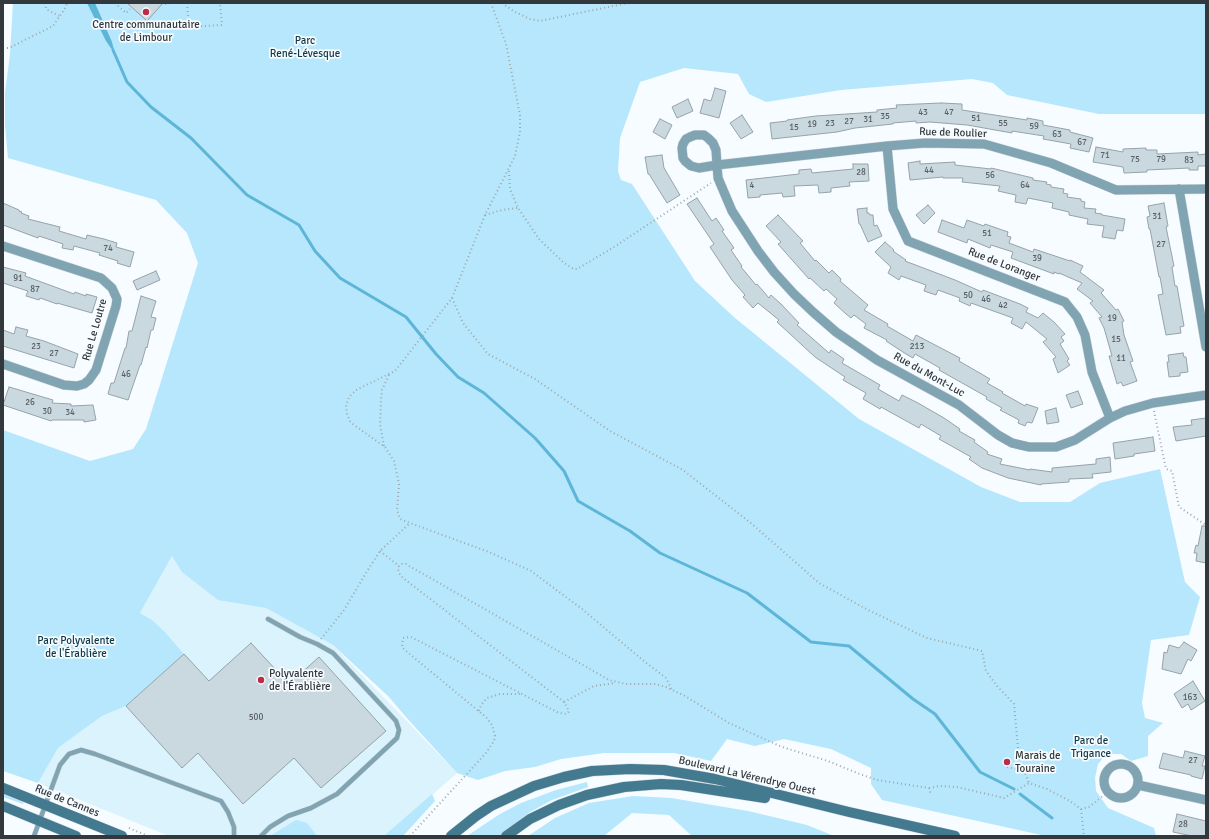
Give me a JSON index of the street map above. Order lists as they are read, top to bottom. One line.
{"streets":{"main road":["Boulevard La Vérendrye Ouest","Rue de Cannes"],"street":["Rue de Roulier","Rue de Loranger","Rue Le Loutre","Rue du Mont-Luc"]},"crossings":[["Rue de Roulier","Rue de Loranger"],["Rue de Roulier","Rue du Mont-Luc"],["Rue de Loranger","Rue du Mont-Luc"]],"parks":["Parc René-Lévesque","Parc Polyvalente de l'Érablière","Parc de Trigance"],"places":["Centre communautaire de Limbour","Polyvalente de l'Érablière","Marais de Touraine"],"house_numbers":["43","47","35","51","31","27","23","55","19","59","15","63","67","71","75","79","83","44","28","56","4","64","31","51","27","74","39","91","87","50","46","42","19","15","23","213","27","11","46","26","30","34","163","500","27","28"]}
